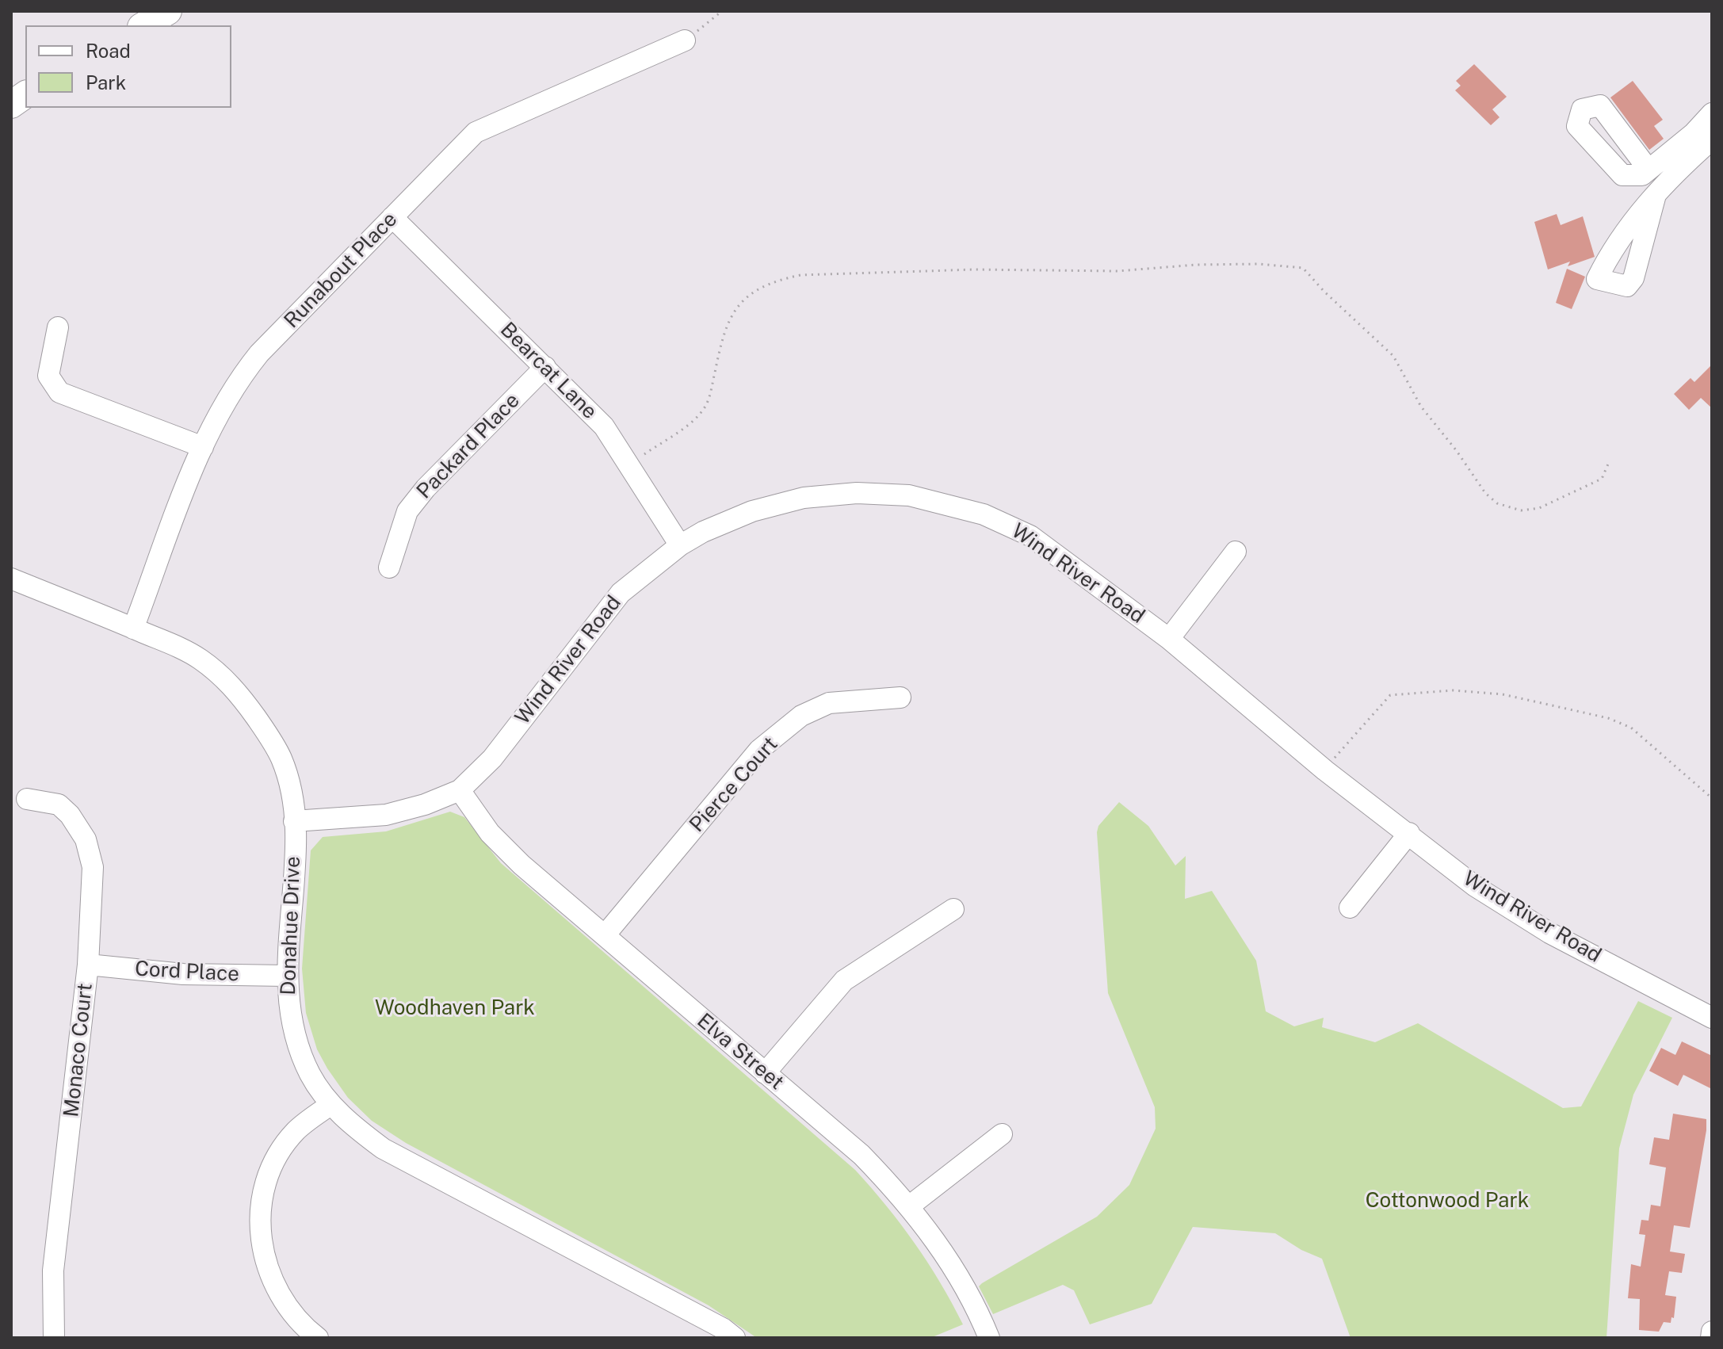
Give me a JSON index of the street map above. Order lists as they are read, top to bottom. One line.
{"streets":{"street":["Runabout Place","Bearcat Lane","Packard Place","Wind River Road","Pierce Court","Donahue Drive","Cord Place","Monaco Court","Elva Street"]},"crossings":[["Runabout Place","Bearcat Lane"],["Runabout Place","Donahue Drive"],["Bearcat Lane","Packard Place"],["Bearcat Lane","Wind River Road"],["Wind River Road","Donahue Drive"],["Wind River Road","Elva Street"],["Pierce Court","Elva Street"],["Donahue Drive","Cord Place"],["Cord Place","Monaco Court"]],"parks":["Woodhaven Park","Cottonwood Park"],"legend":["Road","Park"]}
